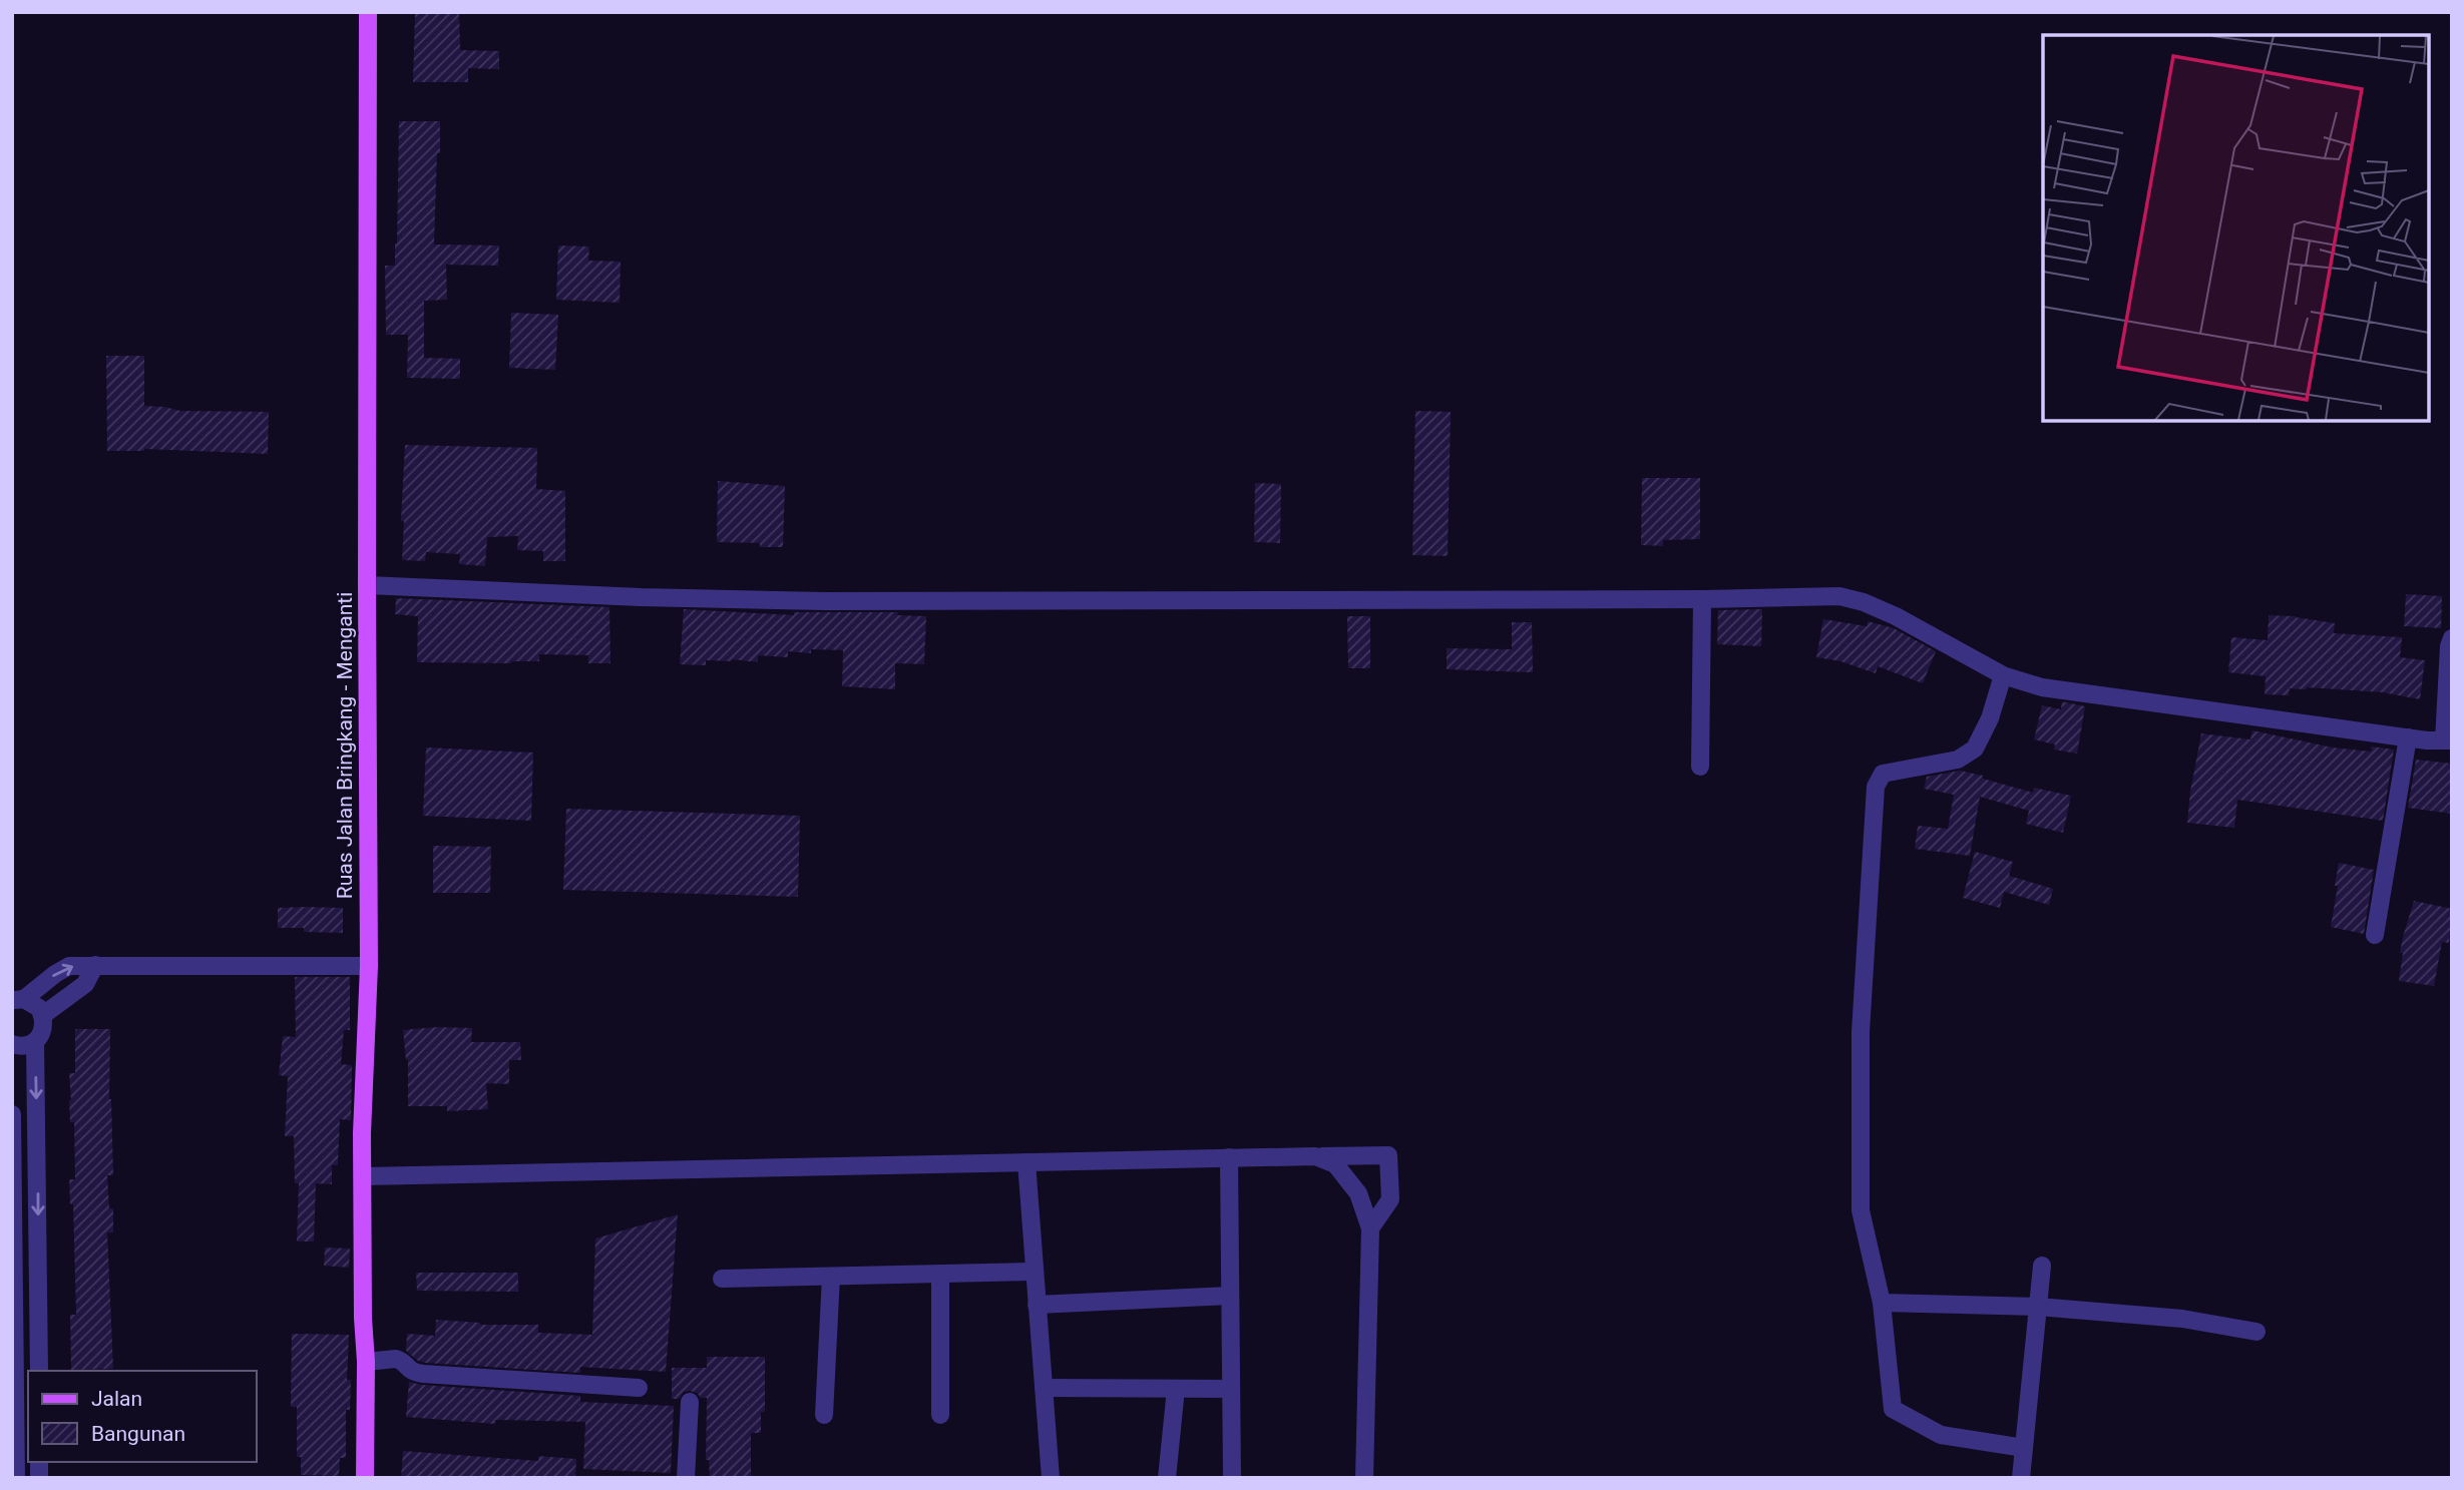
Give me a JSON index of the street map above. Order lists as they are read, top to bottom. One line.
{"streets":{"main road":["Ruas Jalan Bringkang - Menganti"]},"legend":["Jalan","Bangunan"]}
